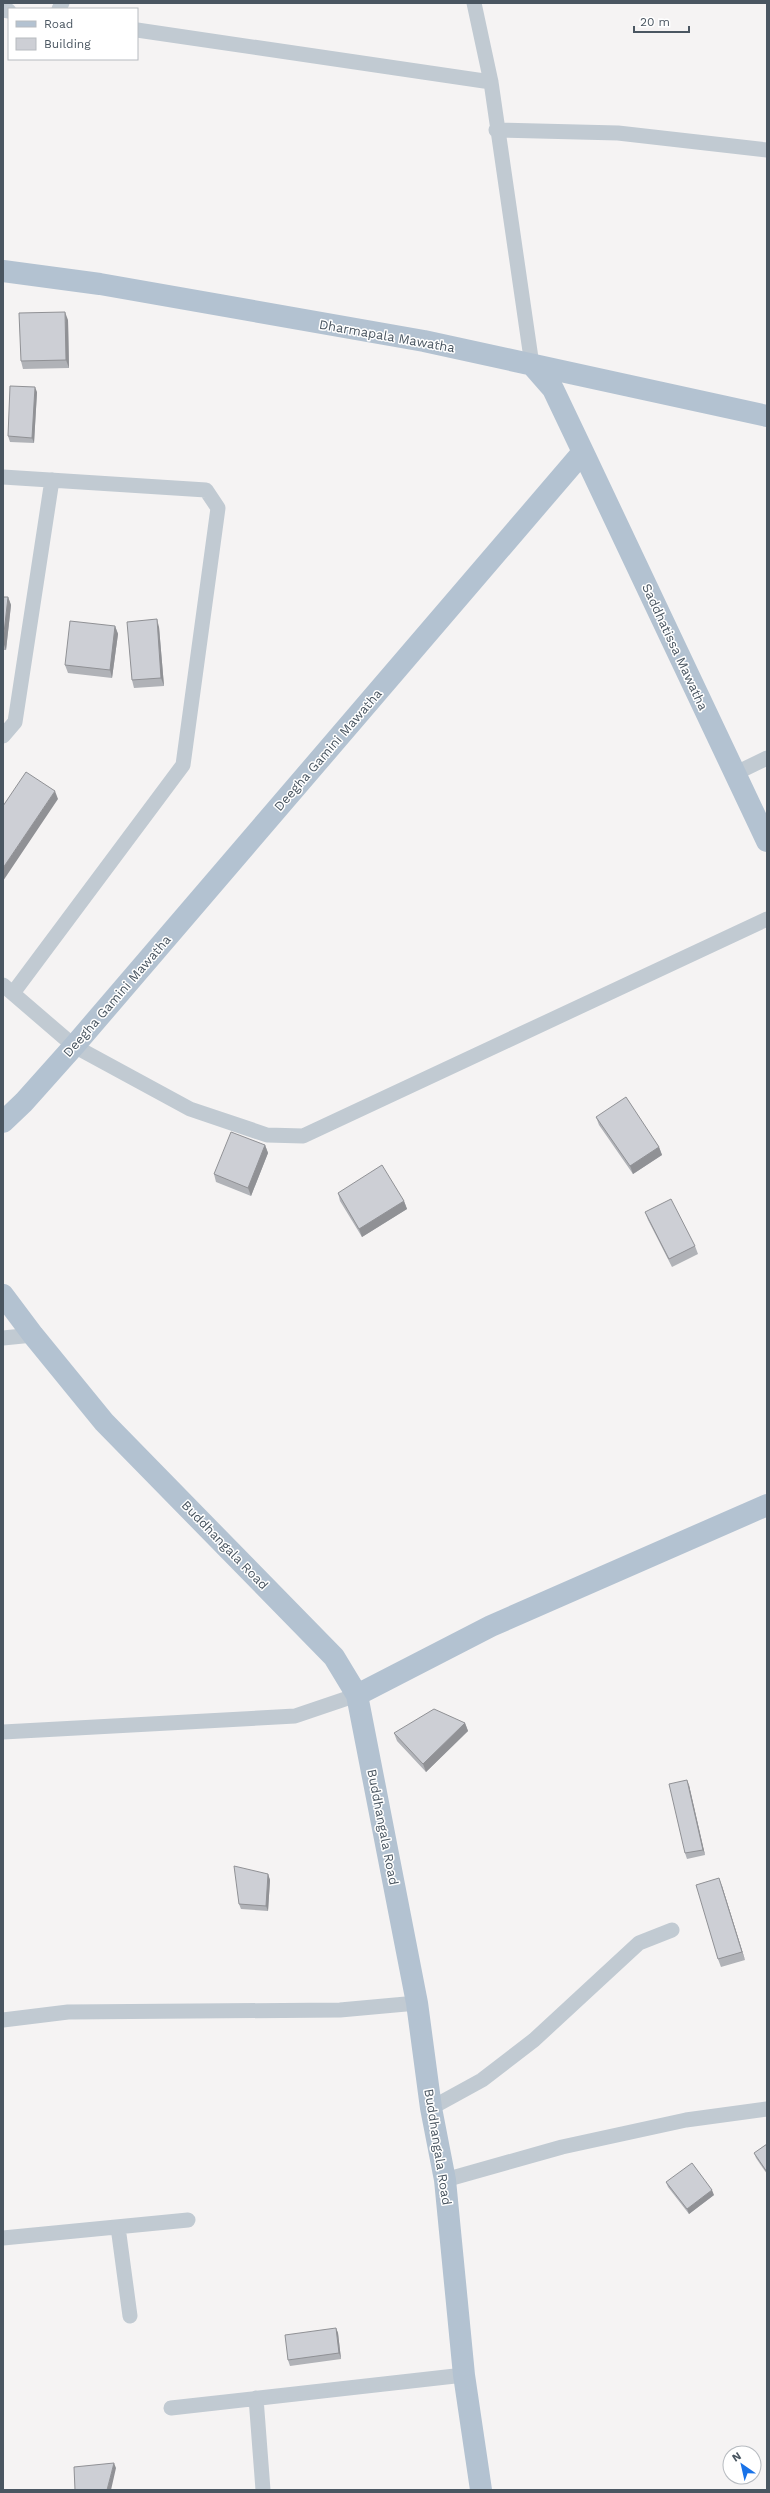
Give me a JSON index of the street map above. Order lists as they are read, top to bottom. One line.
{"streets":{"main road":["Dharmapala Mawatha","Saddhatissa Mawatha","Deegha Gamini Mawatha","Buddhangala Road"]},"crossings":[["Saddhatissa Mawatha","Deegha Gamini Mawatha"]],"legend":["Road","Building"],"scale_bar":"20 m","north":"top left"}
